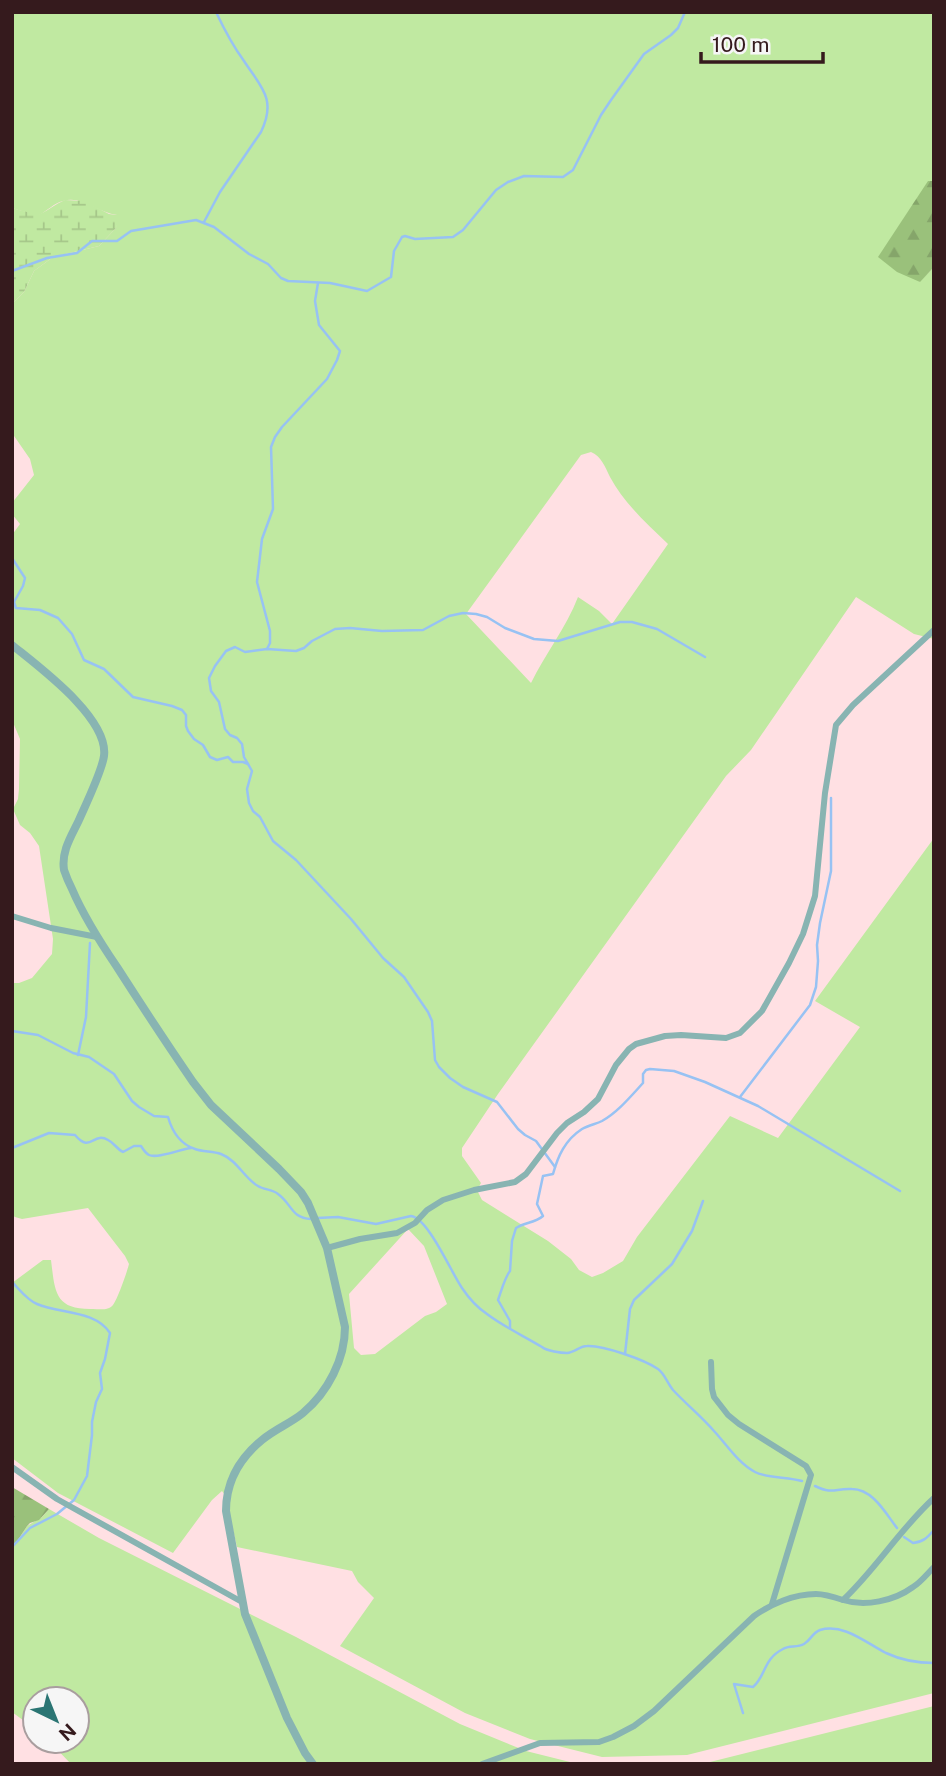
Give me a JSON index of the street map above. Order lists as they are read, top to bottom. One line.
{"scale_bar":"100 m","north":"bottom right"}
